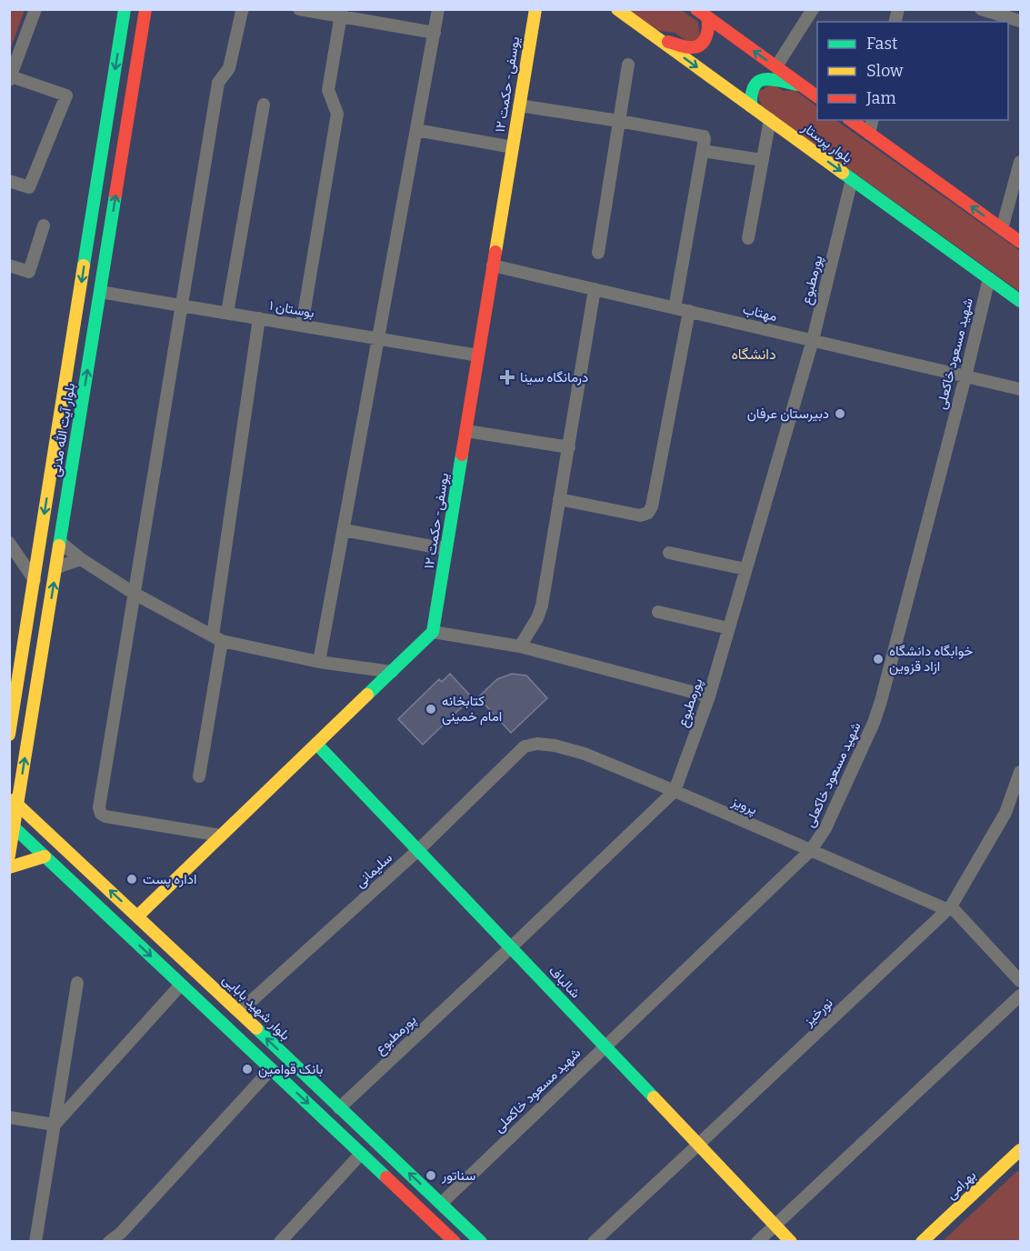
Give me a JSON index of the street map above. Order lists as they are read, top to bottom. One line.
{"streets":{"street":["یوسفی- حکمت ۱۲","بلوار پرستار","پورمطبوع","بوستان ۱","مهتاب","شهید مسعود خاکعلی","بلوار آیت الله مدنی","پرویز","سلیمانی","شالباف","بلوار شهید بابایی","نورخیز","بهرامی"]},"crossings":[["یوسفی- حکمت ۱۲","بوستان ۱"],["یوسفی- حکمت ۱۲","مهتاب"],["بلوار پرستار","پورمطبوع"],["بلوار پرستار","شهید مسعود خاکعلی"],["پورمطبوع","مهتاب"],["پورمطبوع","پرویز"],["پورمطبوع","شالباف"],["پورمطبوع","بلوار شهید بابایی"],["بوستان ۱","بلوار آیت الله مدنی"],["مهتاب","شهید مسعود خاکعلی"],["شهید مسعود خاکعلی","پرویز"],["شهید مسعود خاکعلی","شالباف"],["شهید مسعود خاکعلی","بلوار شهید بابایی"],["بلوار آیت الله مدنی","بلوار شهید بابایی"],["پرویز","سلیمانی"],["پرویز","نورخیز"],["سلیمانی","شالباف"],["سلیمانی","بلوار شهید بابایی"],["شالباف","نورخیز"]],"districts":["دانشگاه"],"places":{"health":["درمانگاه سینا"],"other":["دبیرستان عرفان","خوابگاه دانشگاه ازاد قزوین","کتابخانه امام خمینی","اداره پست","بانک قوامین","سناتور"]},"legend":["Fast","Slow","Jam"]}
